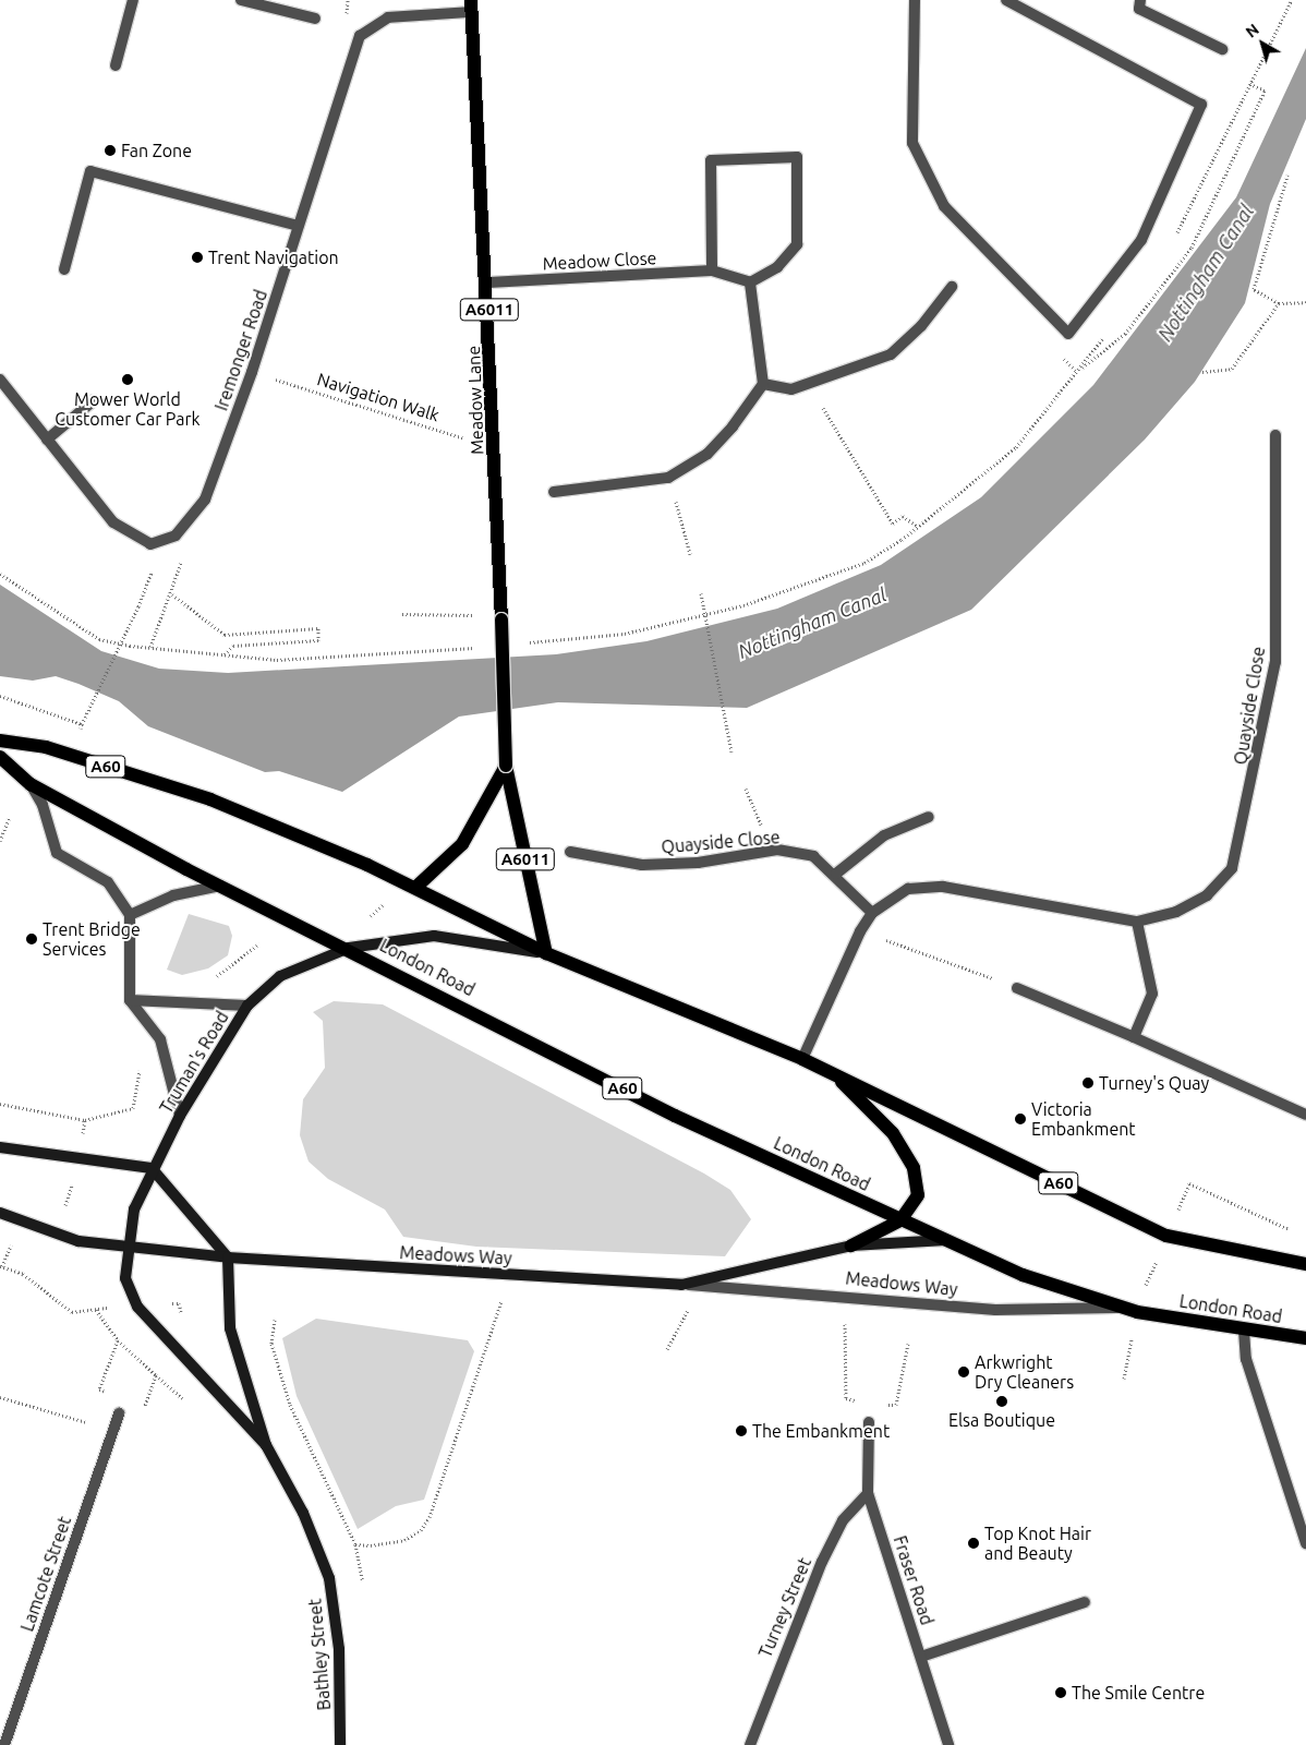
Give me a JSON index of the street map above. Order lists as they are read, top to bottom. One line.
{"streets":{"main road":["A6011","Meadow Lane","A60","London Road"],"street":["Meadow Close","Iremonger Road","Quayside Close","Truman's Road","Meadows Way","Lamcote Street","Fraser Road","Turney Street","Bathley Street"],"path":["Navigation Walk"]},"crossings":[["Meadow Close","Meadow Lane"],["Iremonger Road","Navigation Walk"],["Iremonger Road","Meadow Lane"],["Navigation Walk","Meadow Lane"],["Meadow Lane","London Road"],["Quayside Close","London Road"],["London Road","Truman's Road"],["London Road","Meadows Way"],["Truman's Road","Meadows Way"],["Truman's Road","Bathley Street"],["Meadows Way","Bathley Street"],["Fraser Road","Turney Street"]],"water":["Nottingham Canal"],"places":["Fan Zone","Trent Navigation","Mower World Customer Car Park","Trent Bridge Services","Turney's Quay","Victoria Embankment","Arkwright Dry Cleaners","Elsa Boutique","The Embankment","Top Knot Hair and Beauty","The Smile Centre"],"north":"top left"}
